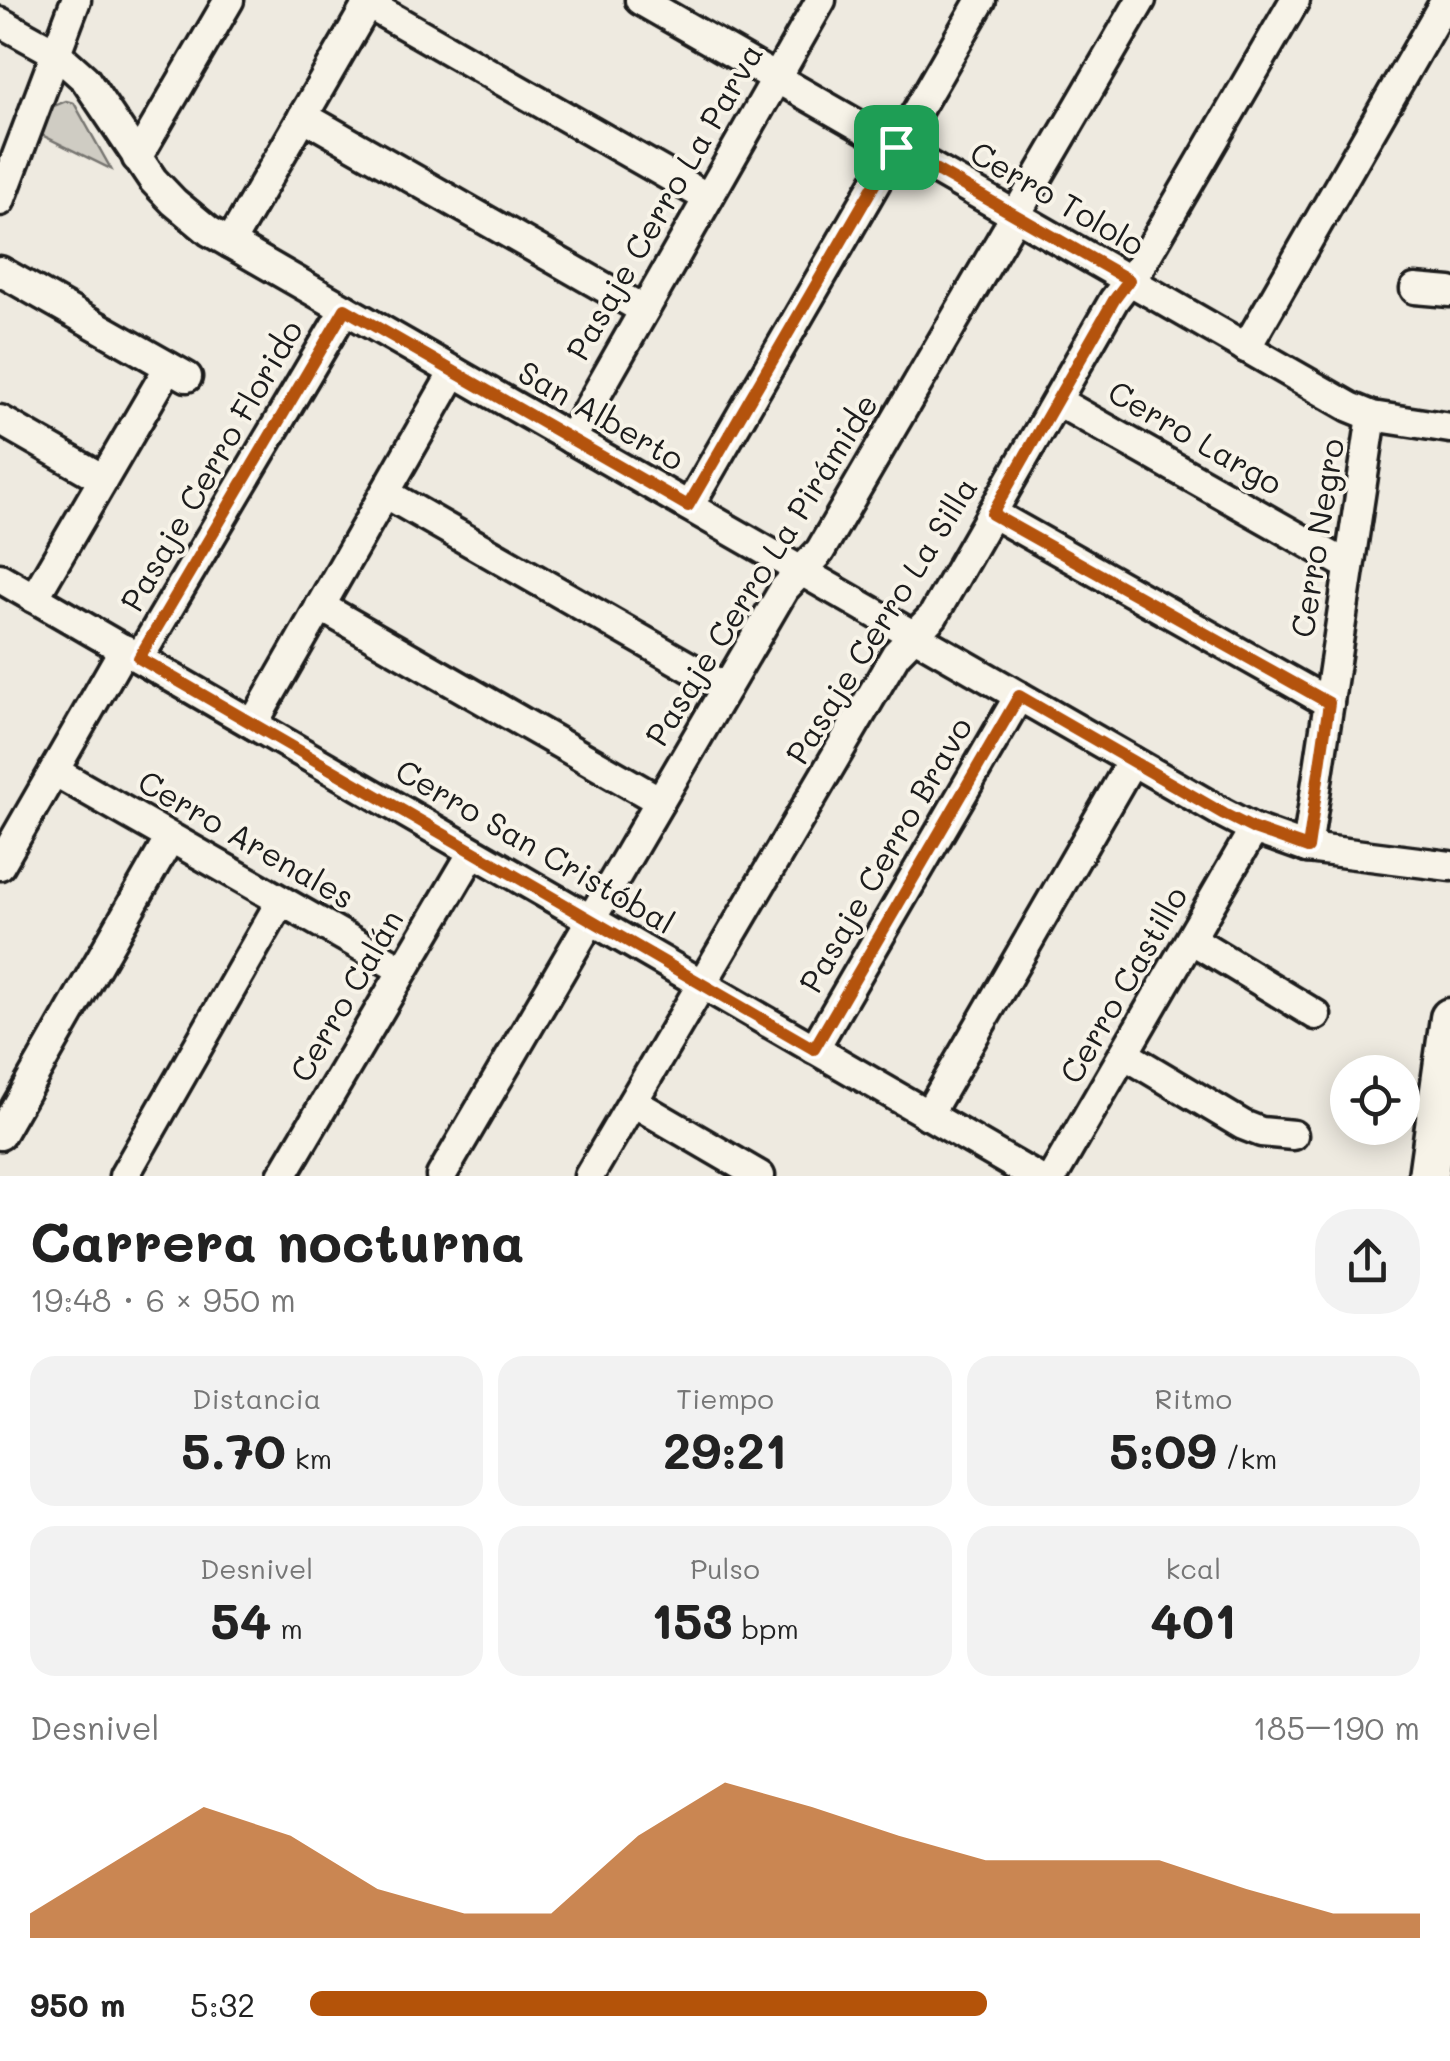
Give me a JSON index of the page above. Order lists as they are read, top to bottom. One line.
{"streets":{"street":["Cerro Tololo","Pasaje Cerro La Parva","San Alberto","Cerro Largo","Pasaje Cerro Florido","Cerro Negro","Pasaje Cerro La Pirámide","Pasaje Cerro La Silla","Cerro Arenales","Cerro San Cristóbal","Pasaje Cerro Bravo","Cerro Castillo","Cerro Calán"]},"crossings":[["Cerro Tololo","Pasaje Cerro La Parva"],["Cerro Tololo","Cerro Negro"],["Cerro Tololo","Pasaje Cerro La Pirámide"],["Cerro Tololo","Pasaje Cerro La Silla"],["Pasaje Cerro La Parva","San Alberto"],["San Alberto","Pasaje Cerro Florido"],["San Alberto","Cerro Negro"],["San Alberto","Pasaje Cerro La Pirámide"],["San Alberto","Pasaje Cerro La Silla"],["San Alberto","Pasaje Cerro Bravo"],["San Alberto","Cerro Castillo"],["Cerro Largo","Cerro Negro"],["Cerro Largo","Pasaje Cerro La Silla"],["Pasaje Cerro Florido","Cerro Arenales"],["Pasaje Cerro Florido","Cerro San Cristóbal"],["Pasaje Cerro La Pirámide","Cerro San Cristóbal"],["Pasaje Cerro La Silla","Cerro San Cristóbal"],["Cerro Arenales","Cerro Calán"],["Cerro San Cristóbal","Pasaje Cerro Bravo"],["Cerro San Cristóbal","Cerro Calán"]],"page":{"heading":["Carrera nocturna","19:48 · 6 × 950 m"],"stats":[["Distancia","5.70 km"],["Tiempo","29:21"],["Ritmo","5:09 /km"],["Desnivel","54 m"],["Pulso","153 bpm"],["kcal","401"]],"chart":["Desnivel","185–190 m"],"list":[{"name":"950 m","note":"5:32"}]}}
